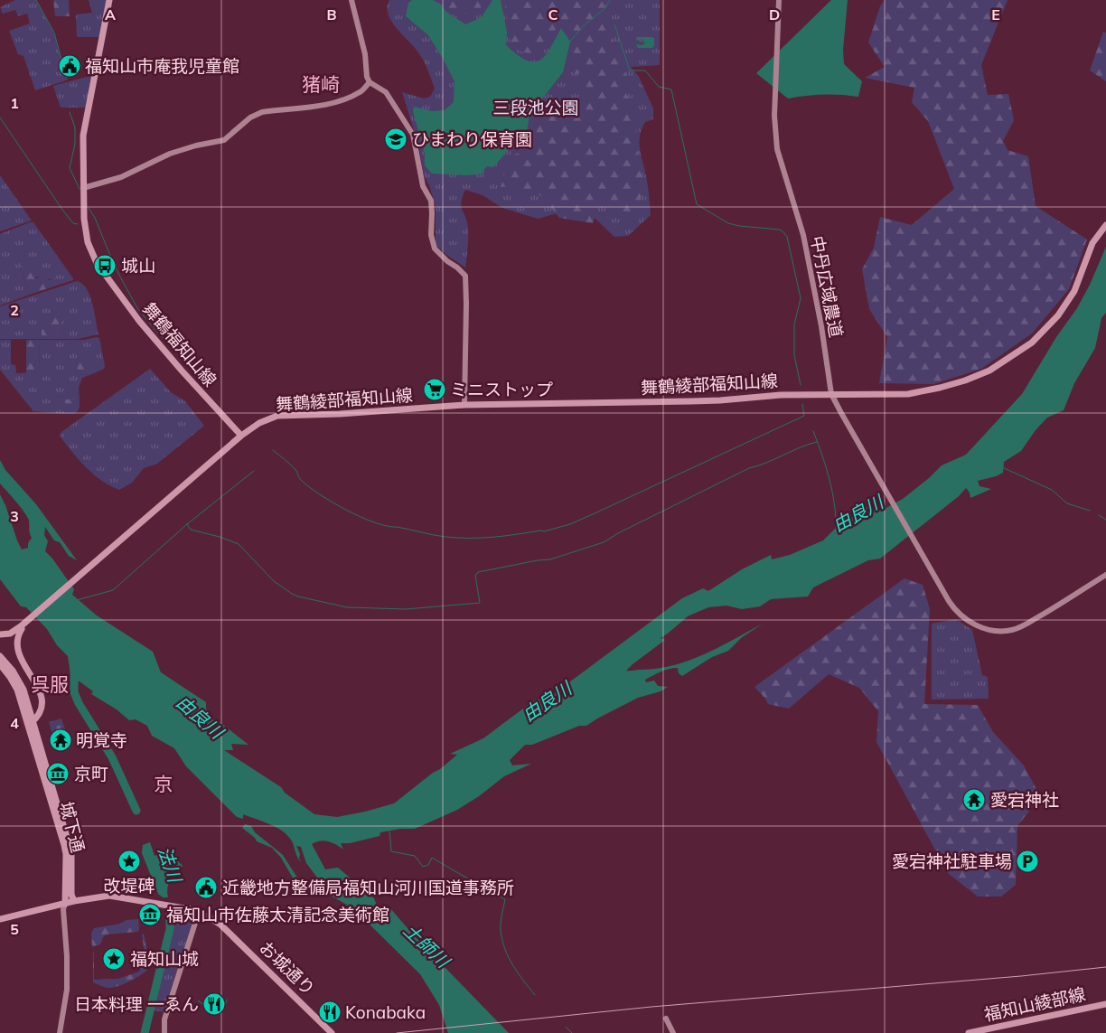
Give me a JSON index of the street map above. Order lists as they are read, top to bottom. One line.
{"streets":{"main road":["舞鶴福知山線","舞鶴綾部福知山線","城下通","お城通り","福知山綾部線"],"street":["中丹広域農道"]},"crossings":[["中丹広域農道","舞鶴綾部福知山線"],["舞鶴福知山線","舞鶴綾部福知山線"],["城下通","お城通り"]],"districts":["猪崎","呉服","京"],"water":["由良川","法川","土師川"],"parks":["三段池公園"],"places":{"public building":["福知山市庵我児童館","近畿地方整備局福知山河川国道事務所"],"school or university":["ひまわり保育園"],"bus stop":["城山"],"supermarket":["ミニストップ"],"temple":["明覚寺","愛宕神社"],"museum":["京町","福知山市佐藤太清記念美術館"],"place":["改堤碑","福知山城"],"parking":["愛宕神社駐車場"],"restaurant":["日本料理 一ゑん","Konabaka"]},"grid":{"columns":["A","B","C","D","E"],"rows":["1","2","3","4","5"]}}
